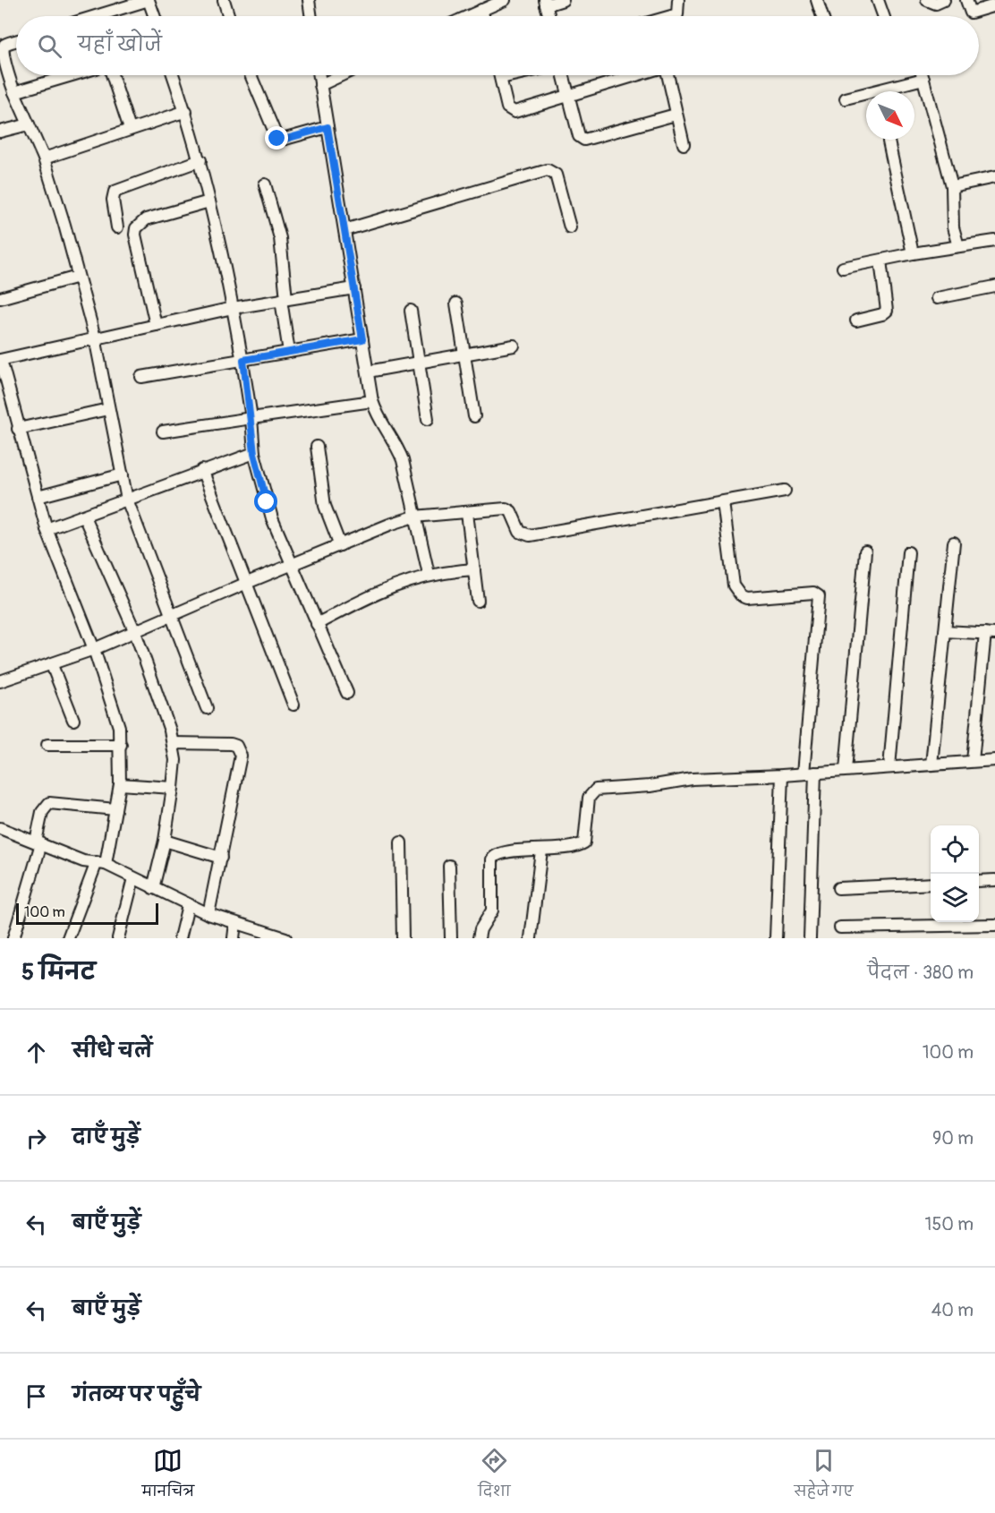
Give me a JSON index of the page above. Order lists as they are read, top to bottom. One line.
{"scale_bar":"100 m","north":"bottom right","page":{"search":"यहाँ खोजें","scale":"100 m","heading":["5 मिनट","पैदल · 380 m"],"list":[["सीधे चलें","100 m"],["दाएँ मुड़ें","90 m"],["बाएँ मुड़ें","150 m"],["बाएँ मुड़ें","40 m"],"गंतव्य पर पहुँचे"],"nav":["मानचित्र","दिशा","सहेजे गए"]}}
